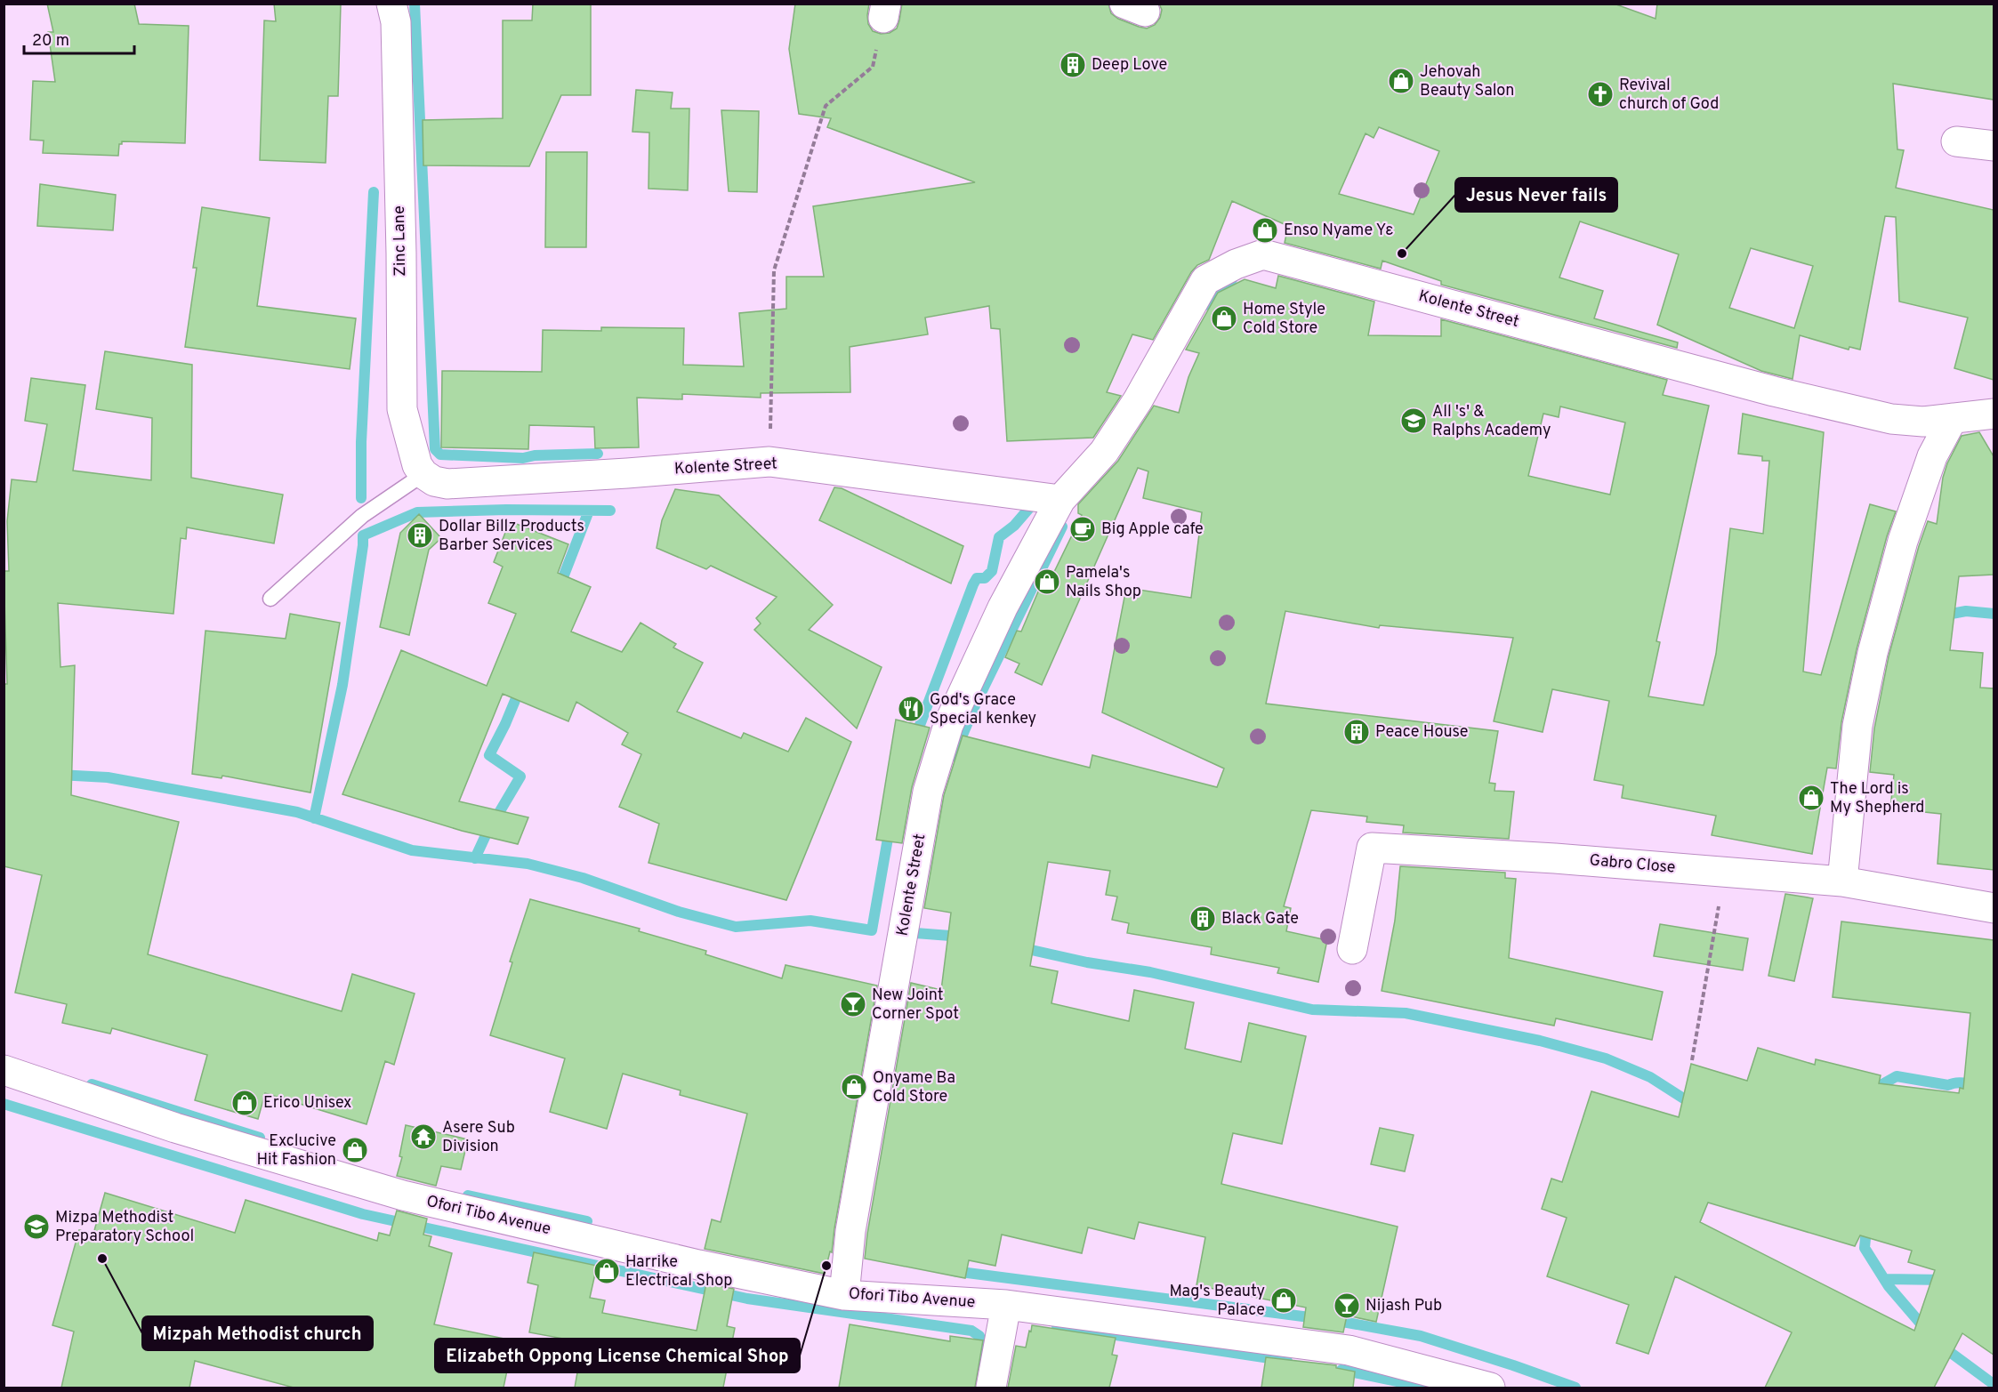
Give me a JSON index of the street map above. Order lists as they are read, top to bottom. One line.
{"streets":{"street":["Zinc Lane","Kolente Street","Gabro Close","Ofori Tibo Avenue"]},"crossings":[["Zinc Lane","Kolente Street"],["Kolente Street","Ofori Tibo Avenue"]],"places":{"building":["Deep Love","Dollar Billz Products Barber Services","Peace House","Black Gate"],"shop":["Jehovah Beauty Salon","Enso Nyame Yɛ","Home Style Cold Store","Pamela's Nails Shop","The Lord is My Shepherd","Onyame Ba Cold Store","Erico Unisex","Exclucive Hit Fashion","Harrike Electrical Shop","Mag's Beauty Palace"],"church":["Revival church of God"],"other":["Jesus Never fails","Mizpah Methodist church","Elizabeth Oppong License Chemical Shop"],"school or university":["All 's' & Ralphs Academy","Mizpa Methodist Preparatory School"],"cafe":["Big Apple cafe"],"restaurant":["God's Grace Special kenkey"],"bar":["New Joint Corner Spot","Nijash Pub"],"temple":["Asere Sub Division"]},"scale_bar":"20 m"}
